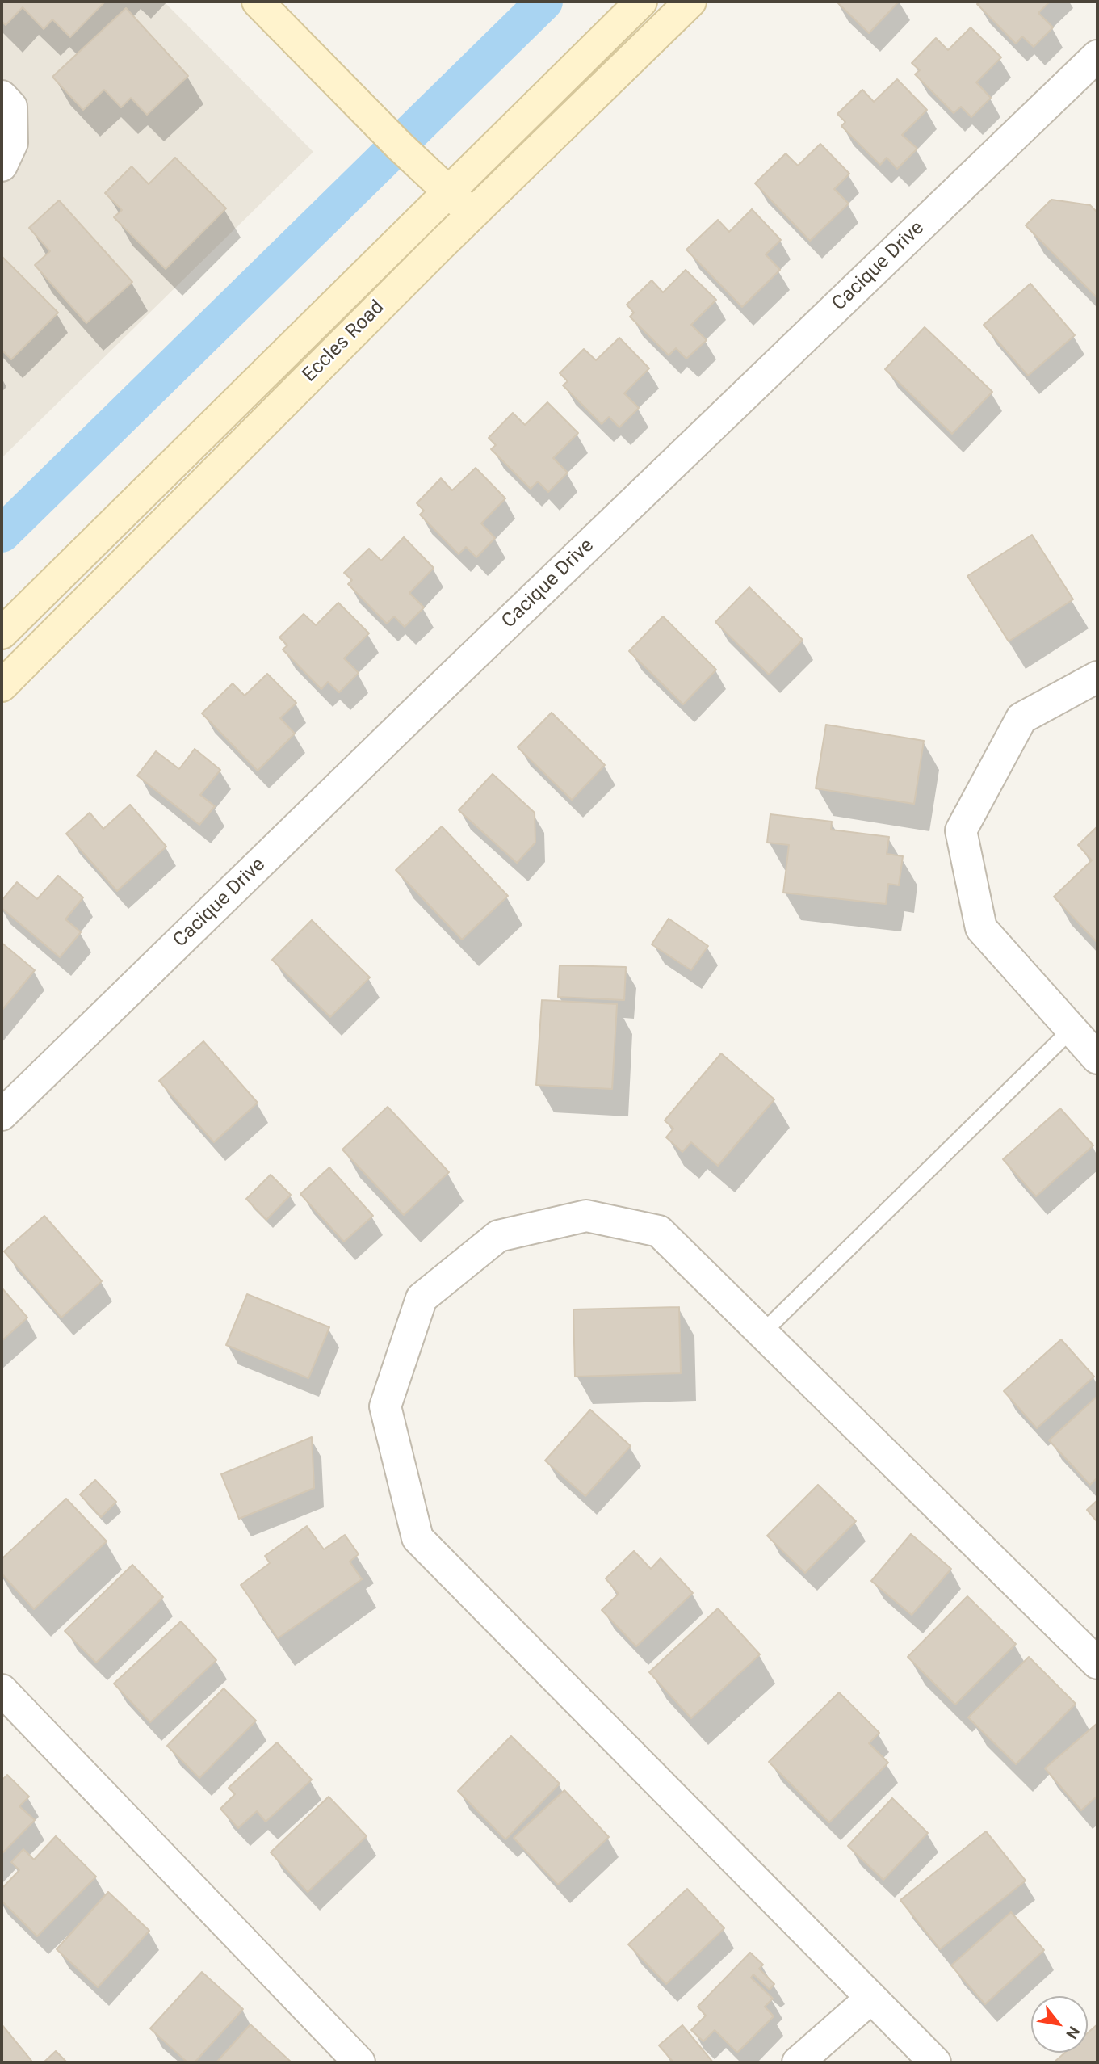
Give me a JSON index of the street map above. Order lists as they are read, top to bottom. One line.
{"streets":{"street":["Cacique Drive","Eccles Road"]},"north":"bottom right"}
